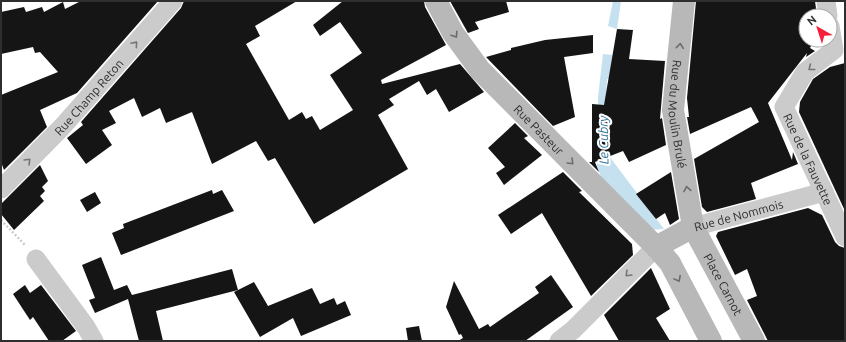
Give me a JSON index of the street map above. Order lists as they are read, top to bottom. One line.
{"streets":{"main road":["Rue du Moulin Brulé","Rue Pasteur","Rue de Nommois","Place Carnot"],"street":["Rue Champ Reton","Rue de la Fauvette"]},"crossings":[["Rue du Moulin Brulé","Rue de Nommois"],["Rue du Moulin Brulé","Place Carnot"],["Rue Pasteur","Rue de Nommois"],["Rue de la Fauvette","Rue de Nommois"],["Rue de Nommois","Place Carnot"]],"one_way":["Rue Champ Reton","Rue du Moulin Brulé","Rue Pasteur","Rue de la Fauvette"],"water":["Le Cubry"],"north":"top left"}
